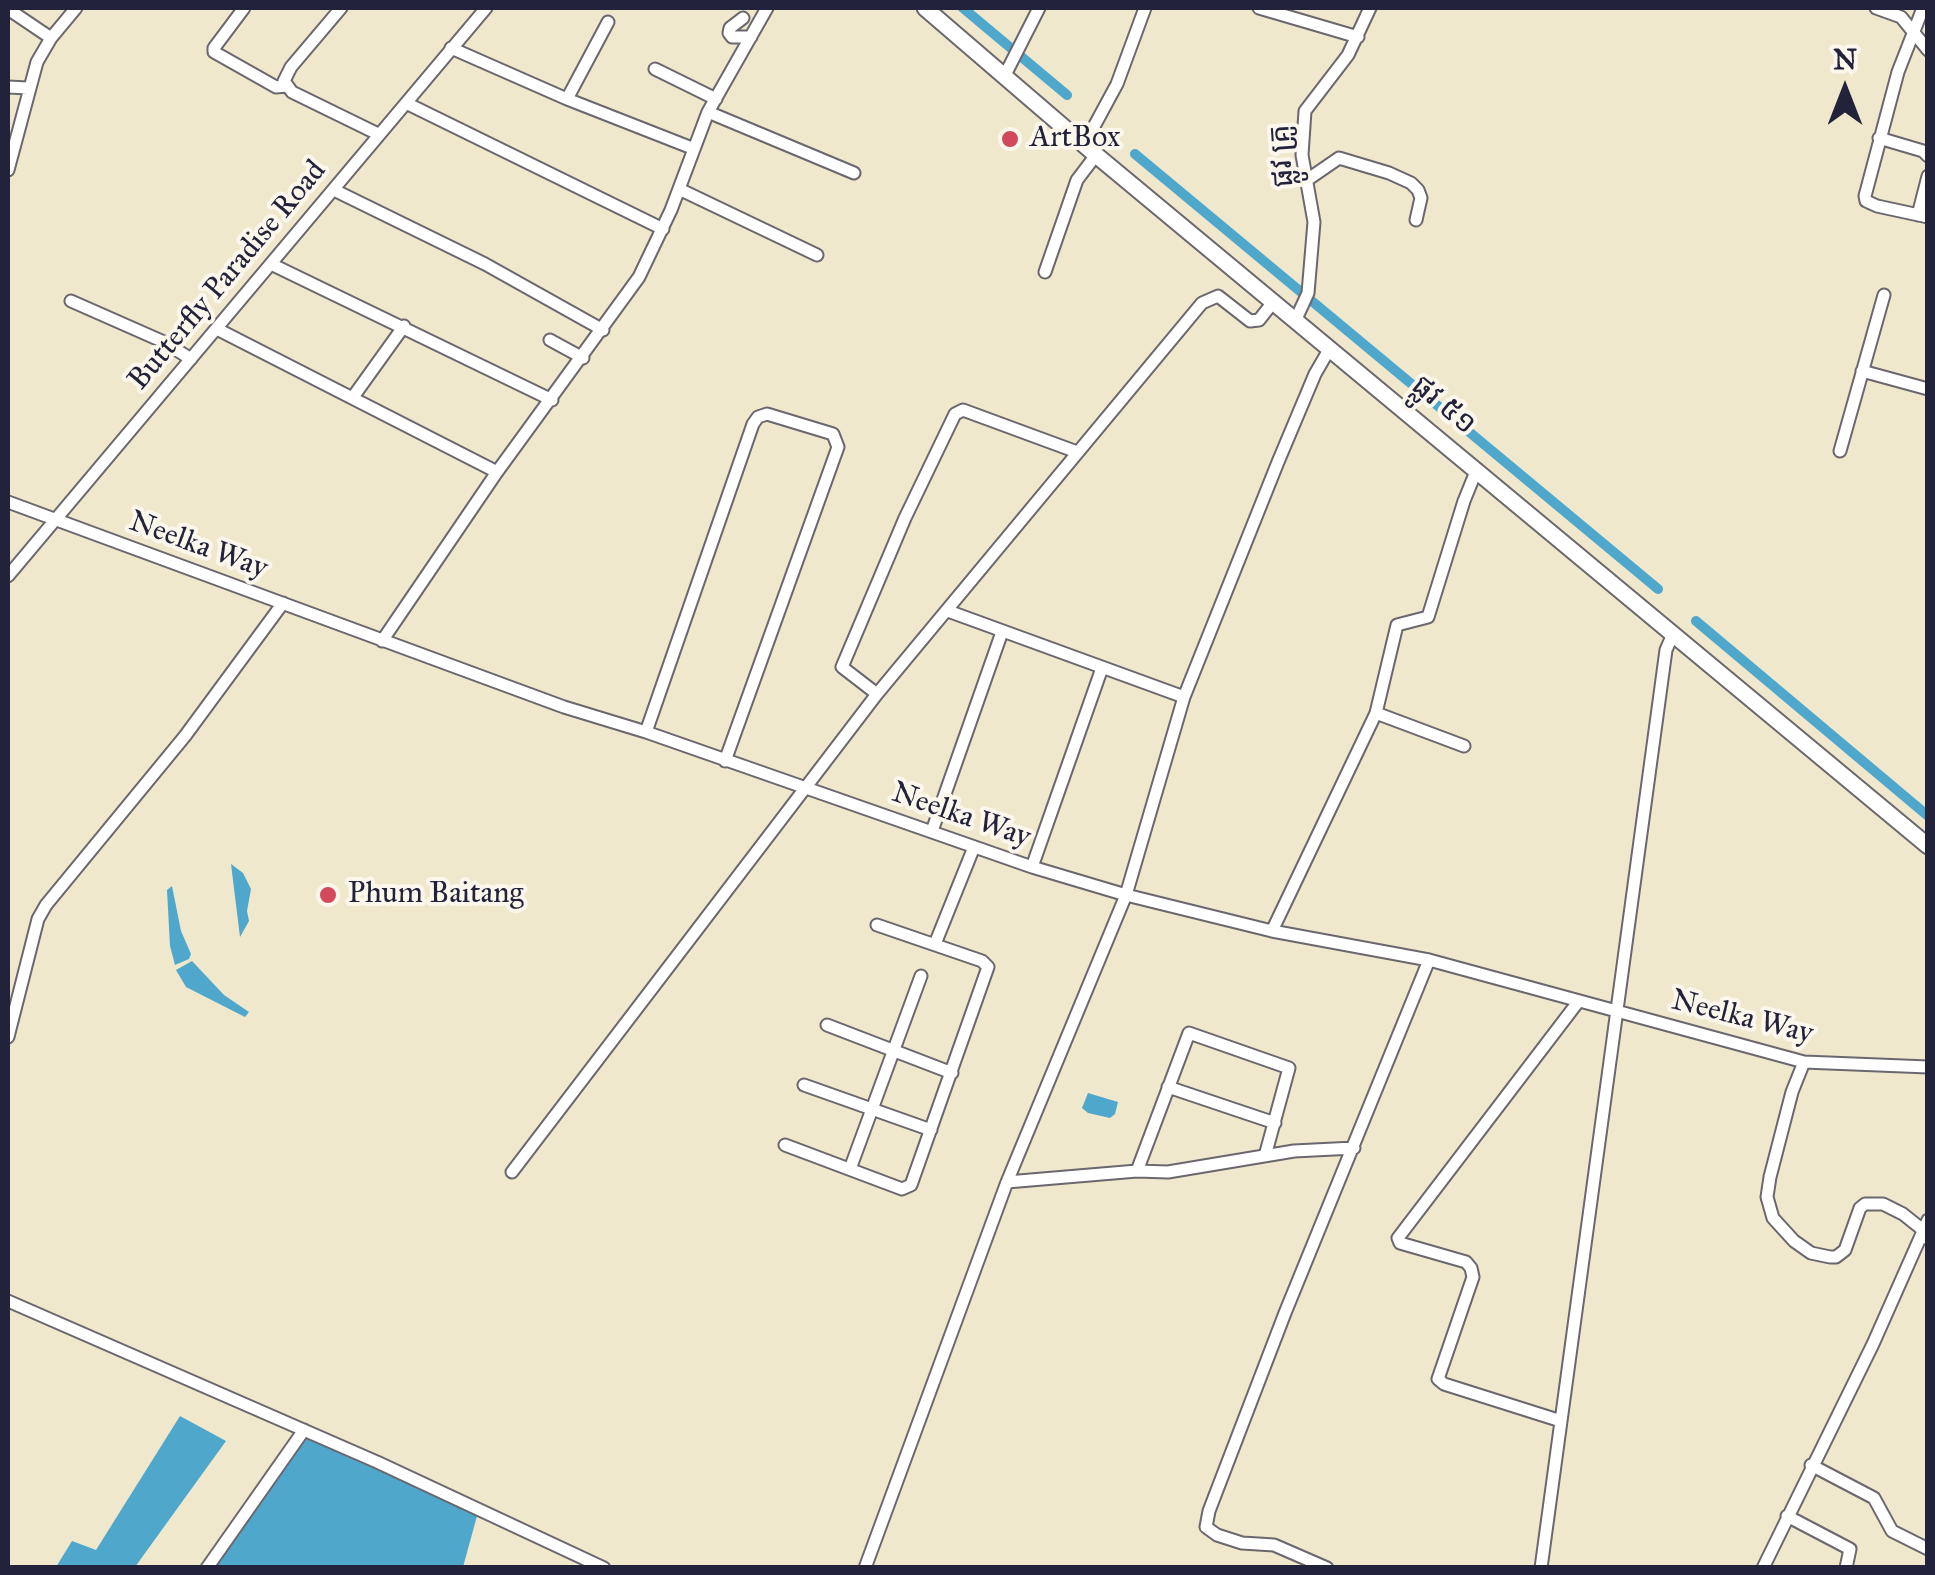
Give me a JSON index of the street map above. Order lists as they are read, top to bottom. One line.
{"streets":{"main road":["ផ្លូវ ៥១"],"street":["ផ្លូវ គ្រូ","Butterfly Paradise Road","Neelka Way"]},"crossings":[["ផ្លូវ គ្រូ","ផ្លូវ ៥១"],["Butterfly Paradise Road","Neelka Way"]],"places":["ArtBox","Phum Baitang"],"north":"top"}
